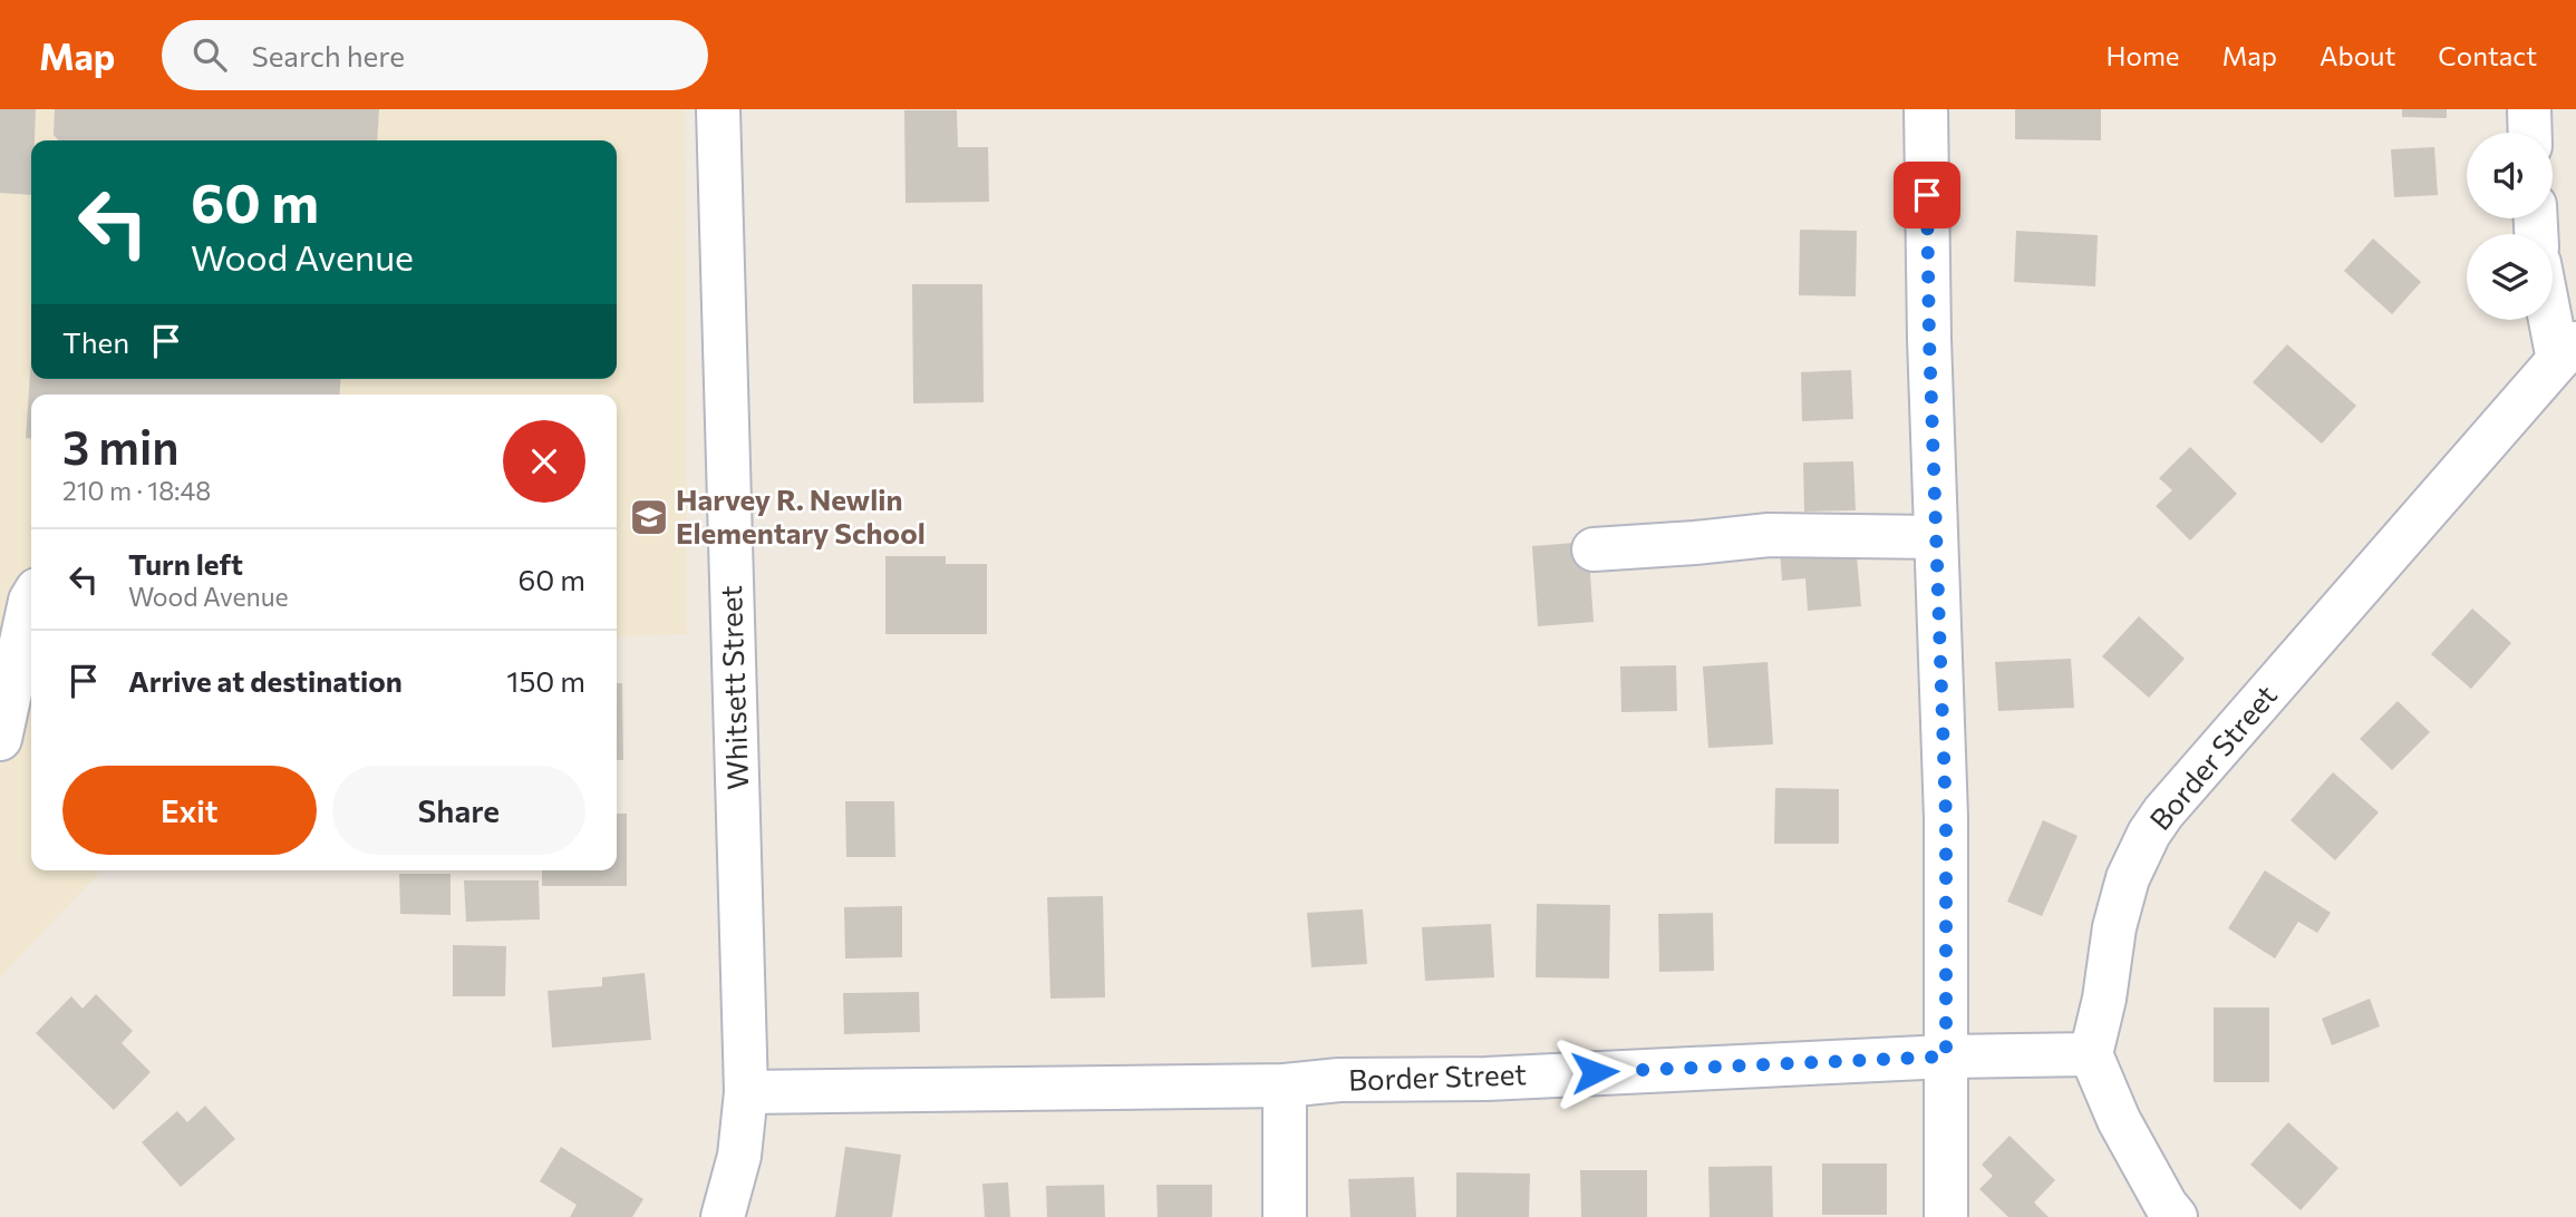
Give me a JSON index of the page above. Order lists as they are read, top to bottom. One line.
{"streets":{"street":["Whitsett Street","Border Street"]},"crossings":[["Whitsett Street","Border Street"]],"places":{"school or university":["Harvey R. Newlin Elementary School"]},"page":{"header":"Map","search":"Search here","nav":["Home","Map","About","Contact"],"turn":["60 m","Wood Avenue"],"then":"Then","heading":["3 min","210 m · 18:48"],"list":[{"name":"Turn left","note":"Wood Avenue","value":"60 m"},{"name":"Arrive at destination","value":"150 m"}],"buttons":["Exit","Share"]}}
